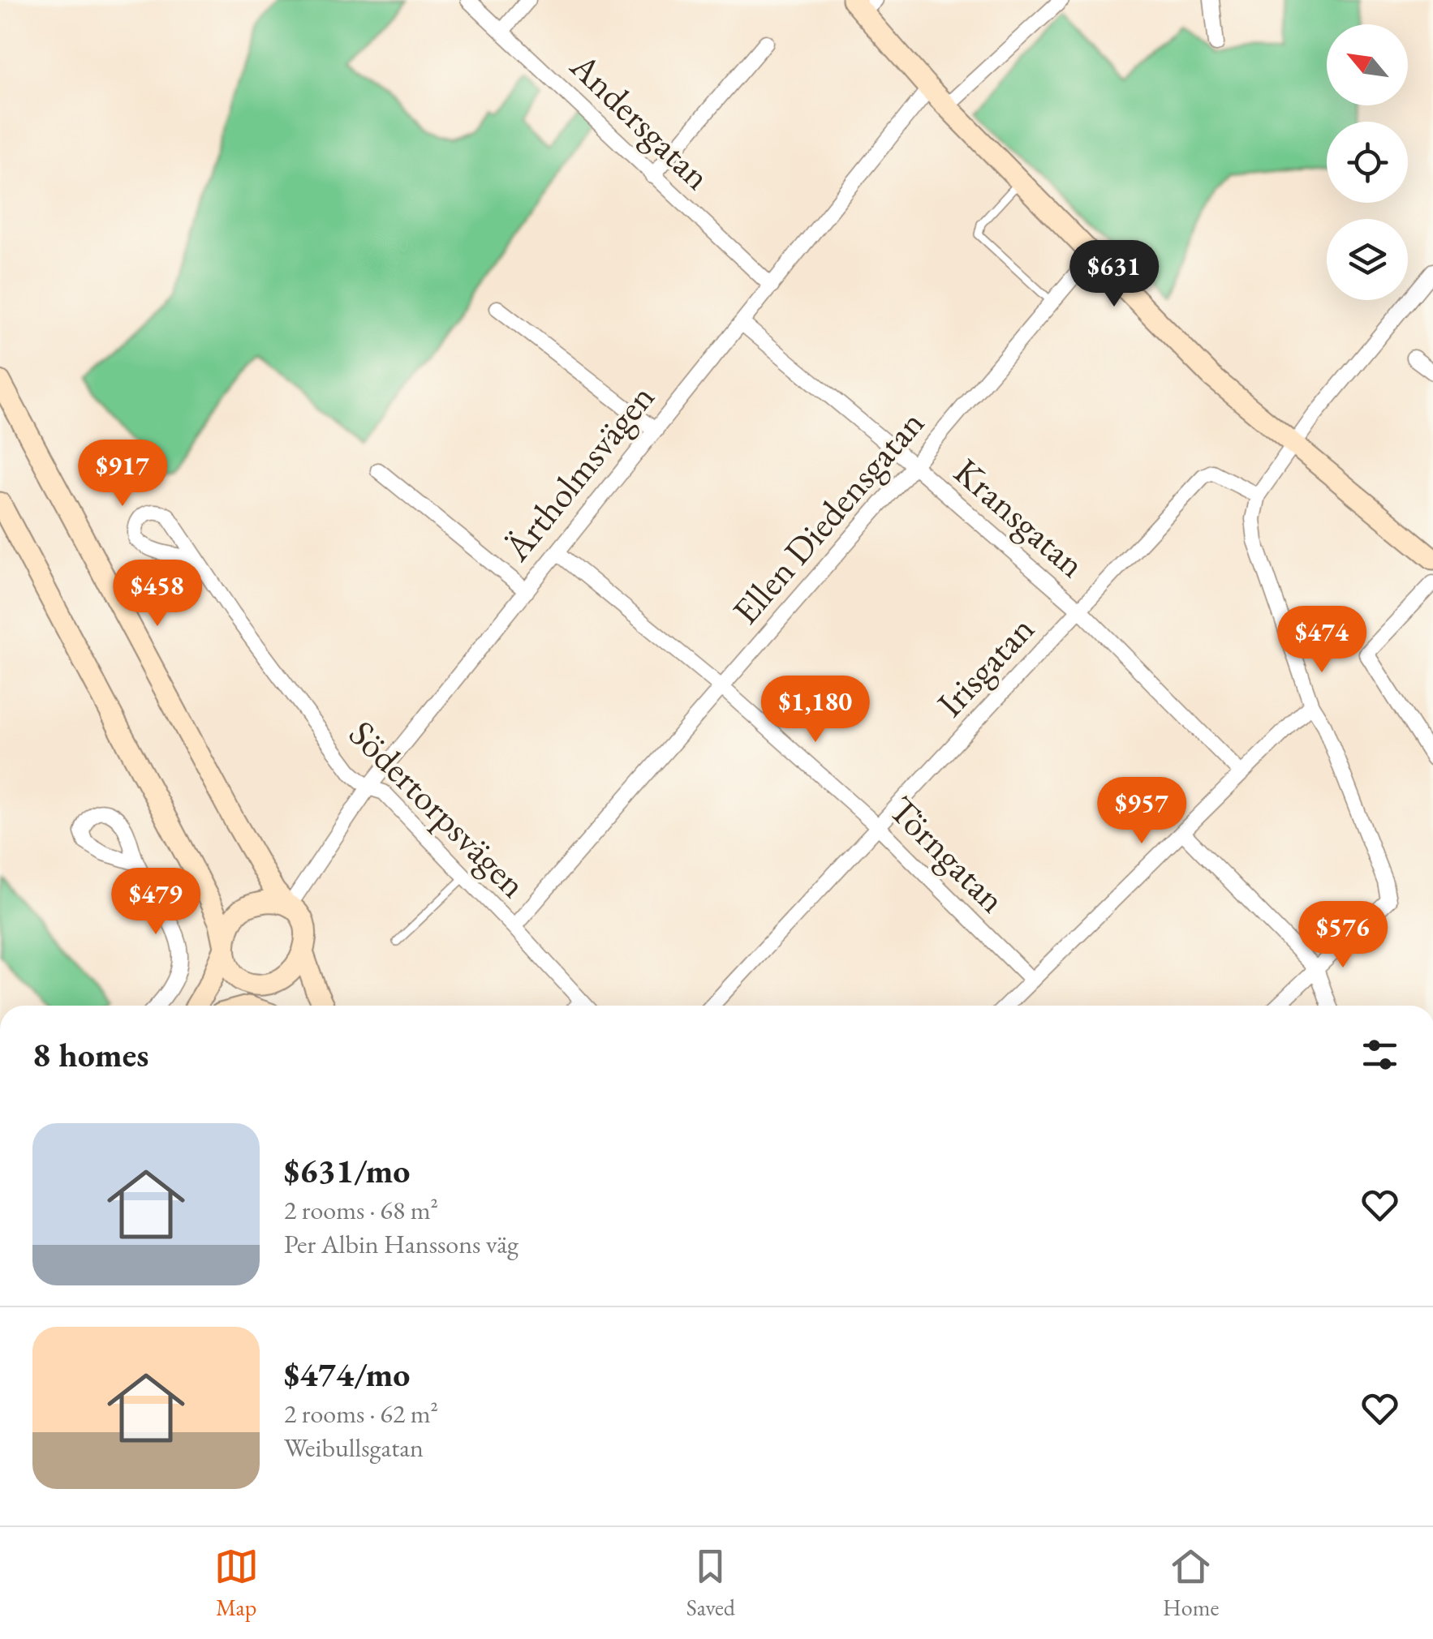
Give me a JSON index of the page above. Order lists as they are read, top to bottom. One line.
{"streets":{"street":["Andersgatan","Ärtholmsvägen","Ellen Diedensgatan","Kransgatan","Irisgatan","Södertorpsvägen","Törngatan"]},"crossings":[["Andersgatan","Ärtholmsvägen"],["Ärtholmsvägen","Kransgatan"],["Ärtholmsvägen","Södertorpsvägen"],["Ärtholmsvägen","Törngatan"],["Ellen Diedensgatan","Kransgatan"],["Ellen Diedensgatan","Södertorpsvägen"],["Ellen Diedensgatan","Törngatan"],["Kransgatan","Irisgatan"],["Irisgatan","Törngatan"]],"north":"top left","page":{"price":["$631","$917","$458","$474","$1,180","$957","$479","$576"],"heading":"8 homes","list":[{"name":"$631/mo","note":"2 rooms · 68 m² · Per Albin Hanssons väg"},{"name":"$474/mo","note":"2 rooms · 62 m² · Weibullsgatan"}],"tabs":["Map","Saved","Home"]}}
